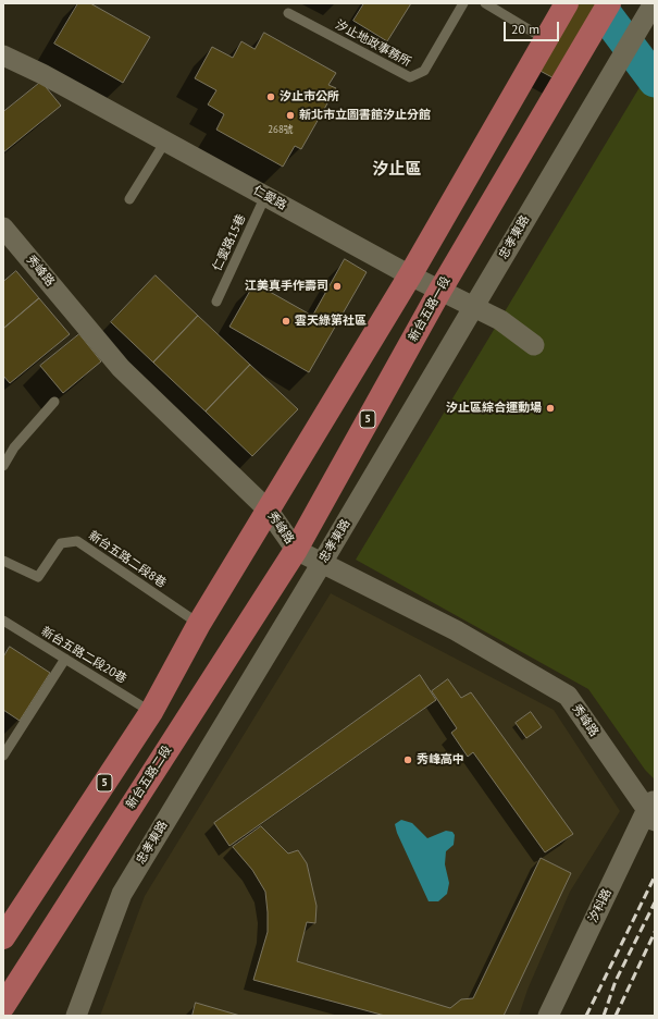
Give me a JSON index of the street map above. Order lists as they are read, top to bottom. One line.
{"streets":{"main road":["新台五路一段","5","新台五路二段"],"street":["仁愛路","忠孝東路","秀峰路","汐科路"],"lane":["汐止地政事務所","仁愛路15巷","新台五路二段8巷","新台五路二段20巷"]},"crossings":[["仁愛路","忠孝東路"],["仁愛路","仁愛路15巷"],["仁愛路","新台五路一段"],["仁愛路","5"],["忠孝東路","秀峰路"],["秀峰路","新台五路一段"],["秀峰路","5"],["秀峰路","新台五路二段"],["秀峰路","汐科路"],["新台五路一段","新台五路二段"],["5","新台五路二段8巷"],["5","新台五路二段20巷"]],"districts":["汐止區"],"places":["汐止市公所","新北市立圖書館汐止分館","江美真手作壽司","雲天綠第社區","汐止區綜合運動場","秀峰高中"],"house_numbers":["268號"],"scale_bar":"20 m"}
